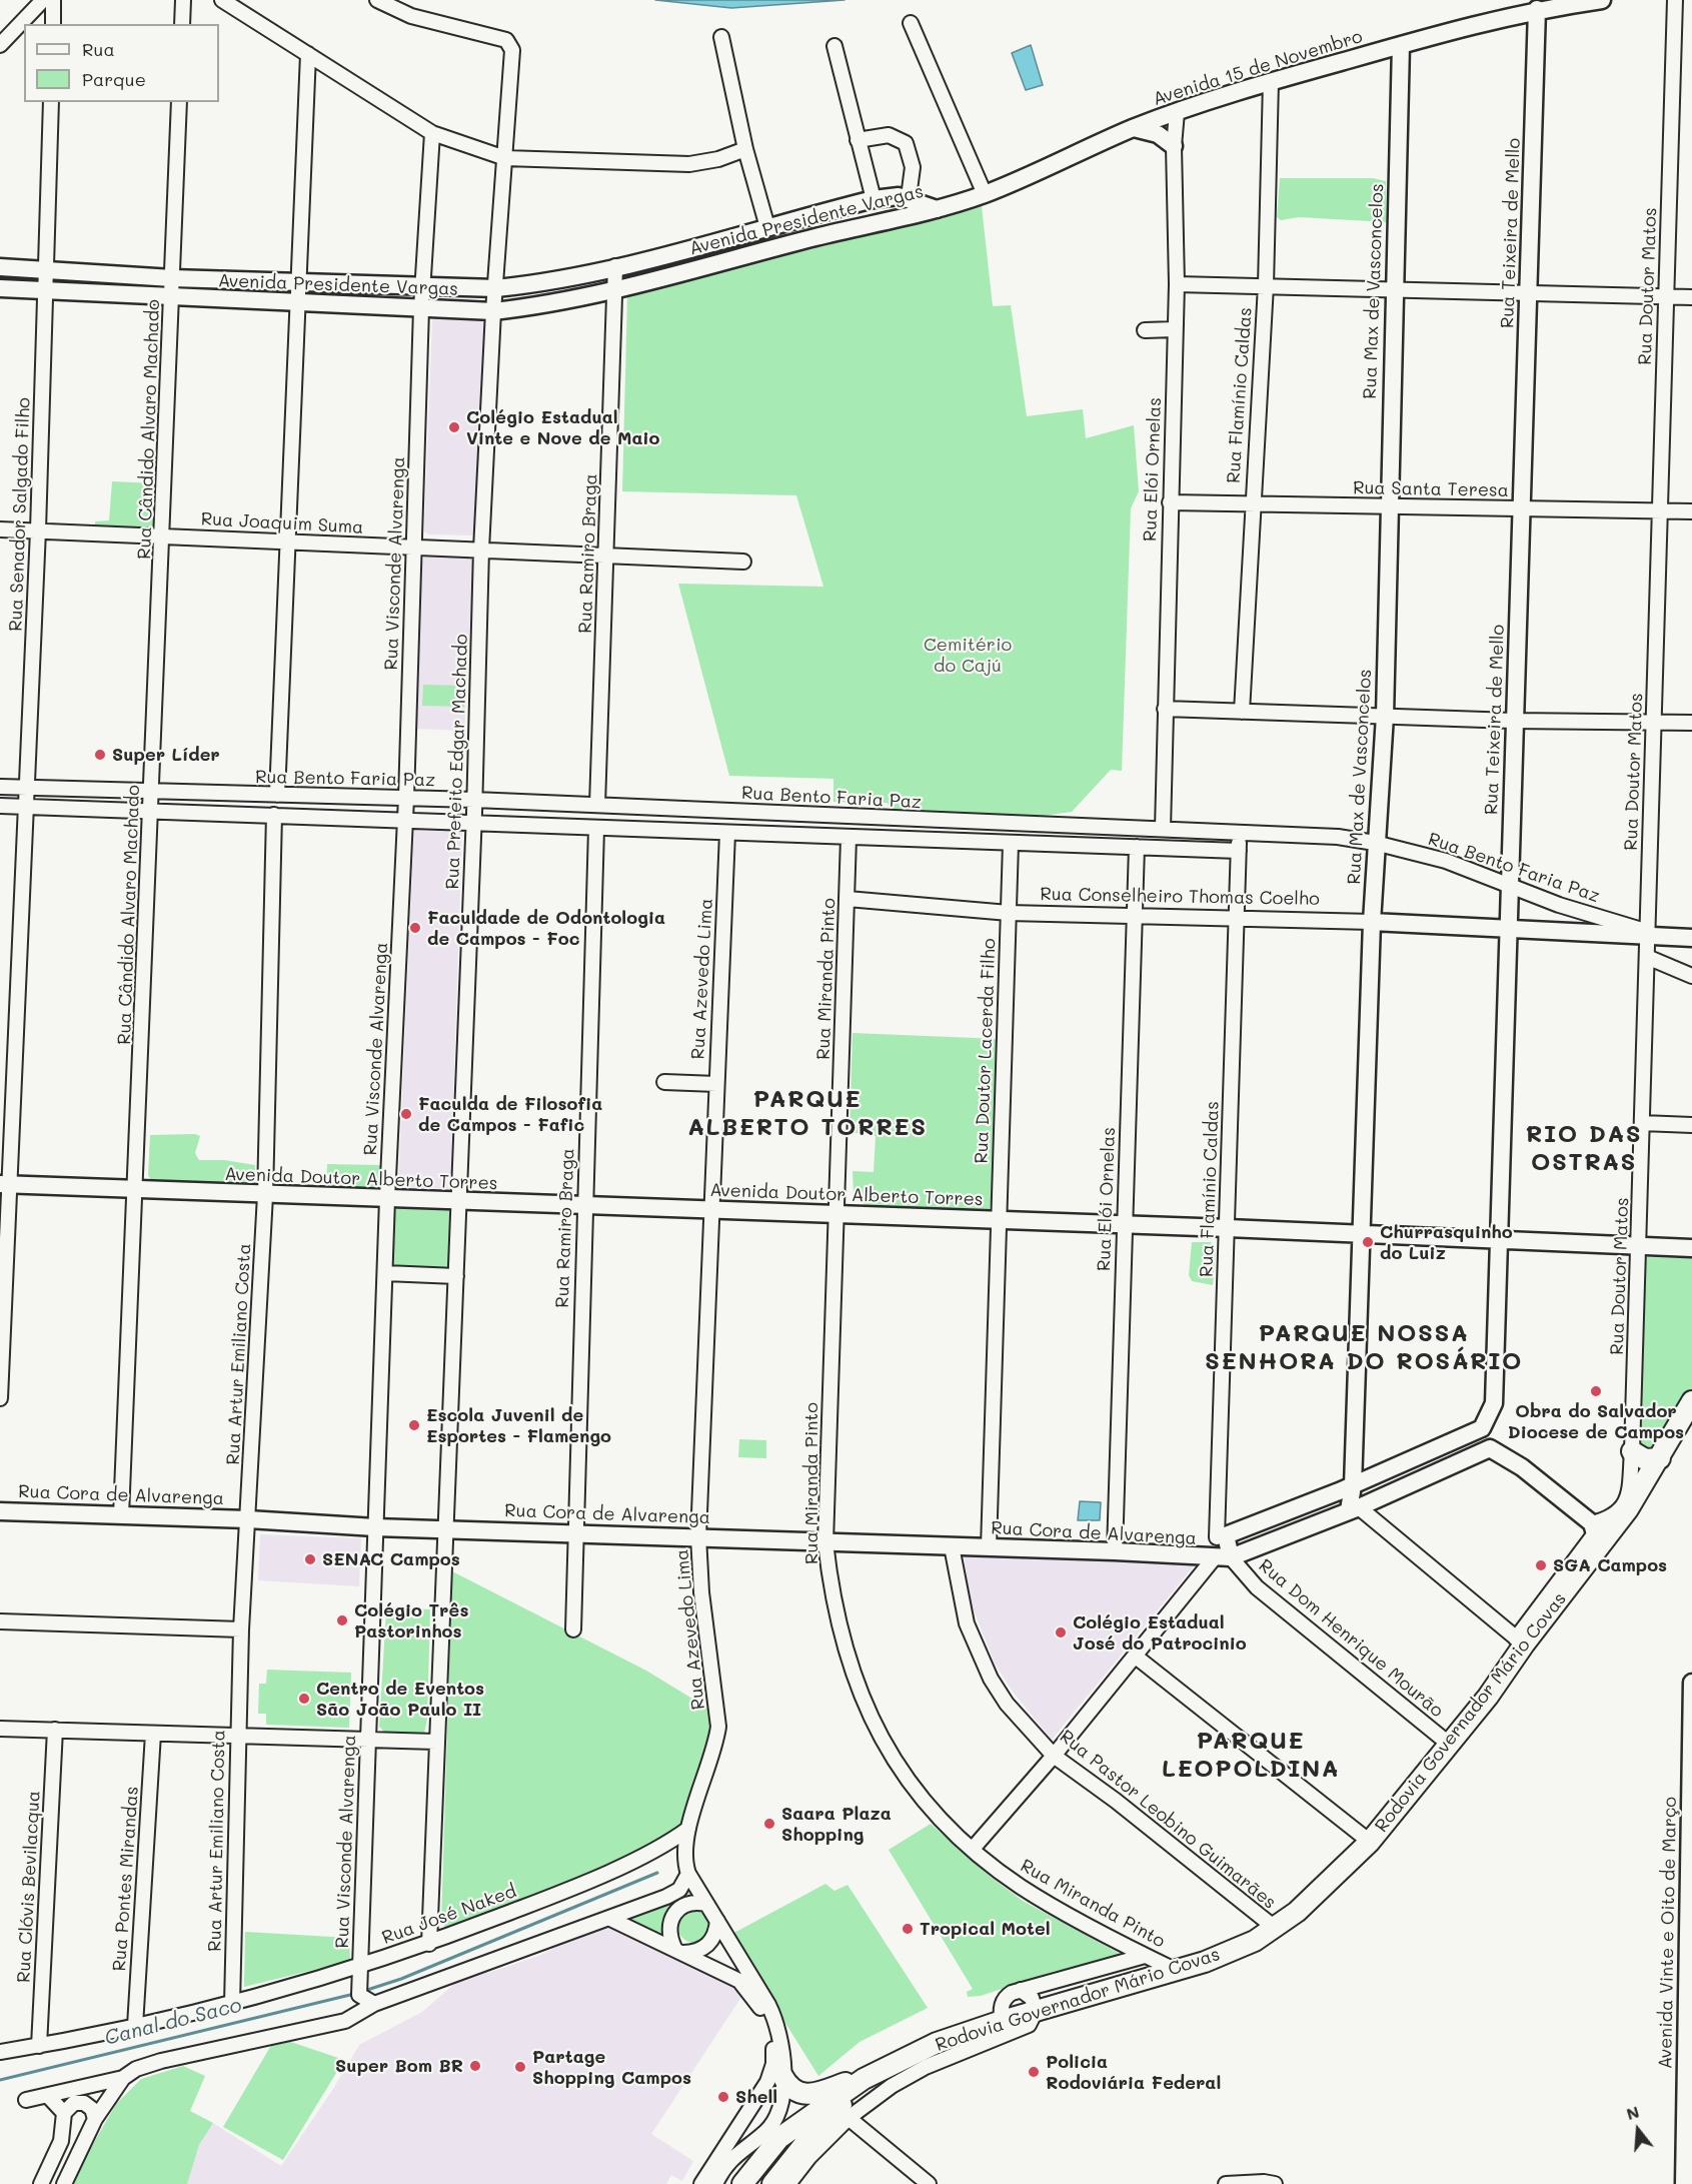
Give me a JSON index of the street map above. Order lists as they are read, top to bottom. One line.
{"streets":{"highway":["Rodovia Governador Mário Covas"],"main road":["Avenida 15 de Novembro","Avenida Presidente Vargas","Rua Teixeira de Mello","Rua Max de Vasconcelos","Rua Conselheiro Thomas Coelho","Avenida Doutor Alberto Torres","Rua Cora de Alvarenga","Avenida Vinte e Oito de Março"],"street":["Rua Doutor Matos","Rua Flamínio Caldas","Rua Cândido Alvaro Machado","Rua Elói Ornelas","Rua Santa Teresa","Rua Senador Salgado Filho","Rua Joaquim Suma","Rua Ramiro Braga","Rua Visconde Alvarenga","Rua Prefeito Edgar Machado","Rua Bento Faria Paz","Rua Azevedo Lima","Rua Miranda Pinto","Rua Doutor Lacerda Filho","Rua Artur Emiliano Costa","Rua Dom Henrique Mourão","Rua Pastor Leobino Guimarães","Rua Pontes Mirandas","Rua Clóvis Bevilacqua","Rua José Naked"]},"crossings":[["Avenida 15 de Novembro","Avenida Presidente Vargas"],["Avenida 15 de Novembro","Rua Teixeira de Mello"],["Avenida 15 de Novembro","Rua Max de Vasconcelos"],["Avenida 15 de Novembro","Rua Flamínio Caldas"],["Avenida 15 de Novembro","Rua Elói Ornelas"],["Avenida Presidente Vargas","Rua Cândido Alvaro Machado"],["Avenida Presidente Vargas","Rua Senador Salgado Filho"],["Avenida Presidente Vargas","Rua Ramiro Braga"],["Avenida Presidente Vargas","Rua Visconde Alvarenga"],["Avenida Presidente Vargas","Rua Prefeito Edgar Machado"],["Rua Teixeira de Mello","Rua Santa Teresa"],["Rua Teixeira de Mello","Rua Bento Faria Paz"],["Rua Teixeira de Mello","Rua Conselheiro Thomas Coelho"],["Rua Teixeira de Mello","Avenida Doutor Alberto Torres"],["Rua Doutor Matos","Rua Santa Teresa"],["Rua Doutor Matos","Rua Bento Faria Paz"],["Rua Doutor Matos","Rua Conselheiro Thomas Coelho"],["Rua Doutor Matos","Avenida Doutor Alberto Torres"],["Rua Doutor Matos","Rodovia Governador Mário Covas"],["Rua Max de Vasconcelos","Rua Santa Teresa"],["Rua Max de Vasconcelos","Rua Bento Faria Paz"],["Rua Max de Vasconcelos","Rua Conselheiro Thomas Coelho"],["Rua Max de Vasconcelos","Avenida Doutor Alberto Torres"],["Rua Max de Vasconcelos","Rua Cora de Alvarenga"],["Rua Flamínio Caldas","Rua Santa Teresa"],["Rua Flamínio Caldas","Rua Bento Faria Paz"],["Rua Flamínio Caldas","Rua Conselheiro Thomas Coelho"],["Rua Flamínio Caldas","Avenida Doutor Alberto Torres"],["Rua Cândido Alvaro Machado","Rua Joaquim Suma"],["Rua Cândido Alvaro Machado","Rua Bento Faria Paz"],["Rua Cândido Alvaro Machado","Avenida Doutor Alberto Torres"],["Rua Cândido Alvaro Machado","Rua Cora de Alvarenga"],["Rua Elói Ornelas","Rua Santa Teresa"],["Rua Elói Ornelas","Rua Bento Faria Paz"],["Rua Elói Ornelas","Rua Conselheiro Thomas Coelho"],["Rua Elói Ornelas","Avenida Doutor Alberto Torres"],["Rua Elói Ornelas","Rua Cora de Alvarenga"],["Rua Senador Salgado Filho","Rua Joaquim Suma"],["Rua Senador Salgado Filho","Rua Bento Faria Paz"],["Rua Senador Salgado Filho","Avenida Doutor Alberto Torres"],["Rua Joaquim Suma","Rua Ramiro Braga"],["Rua Joaquim Suma","Rua Visconde Alvarenga"],["Rua Joaquim Suma","Rua Prefeito Edgar Machado"],["Rua Ramiro Braga","Rua Bento Faria Paz"],["Rua Ramiro Braga","Avenida Doutor Alberto Torres"],["Rua Ramiro Braga","Rua Cora de Alvarenga"],["Rua Visconde Alvarenga","Rua Bento Faria Paz"],["Rua Visconde Alvarenga","Avenida Doutor Alberto Torres"],["Rua Visconde Alvarenga","Rua Cora de Alvarenga"],["Rua Visconde Alvarenga","Rua José Naked"],["Rua Prefeito Edgar Machado","Rua Bento Faria Paz"],["Rua Prefeito Edgar Machado","Avenida Doutor Alberto Torres"],["Rua Prefeito Edgar Machado","Rua Cora de Alvarenga"],["Rua Prefeito Edgar Machado","Rua José Naked"],["Rua Bento Faria Paz","Rua Conselheiro Thomas Coelho"],["Rua Bento Faria Paz","Rua Azevedo Lima"],["Rua Bento Faria Paz","Rua Miranda Pinto"],["Rua Bento Faria Paz","Rua Doutor Lacerda Filho"],["Rua Bento Faria Paz","Rua Artur Emiliano Costa"],["Rua Conselheiro Thomas Coelho","Rua Miranda Pinto"],["Rua Conselheiro Thomas Coelho","Rua Doutor Lacerda Filho"],["Rua Azevedo Lima","Avenida Doutor Alberto Torres"],["Rua Azevedo Lima","Rua Cora de Alvarenga"],["Rua Azevedo Lima","Rua José Naked"],["Rua Miranda Pinto","Avenida Doutor Alberto Torres"],["Rua Miranda Pinto","Rua Cora de Alvarenga"],["Rua Miranda Pinto","Rodovia Governador Mário Covas"],["Rua Doutor Lacerda Filho","Avenida Doutor Alberto Torres"],["Rua Doutor Lacerda Filho","Rua Cora de Alvarenga"],["Avenida Doutor Alberto Torres","Rua Artur Emiliano Costa"],["Rua Artur Emiliano Costa","Rua Cora de Alvarenga"],["Rua Artur Emiliano Costa","Rua José Naked"],["Rua Cora de Alvarenga","Rua Dom Henrique Mourão"],["Rua Cora de Alvarenga","Rua Pastor Leobino Guimarães"],["Rua Dom Henrique Mourão","Rodovia Governador Mário Covas"],["Rodovia Governador Mário Covas","Rua Pastor Leobino Guimarães"],["Rua Pontes Mirandas","Rua José Naked"],["Rua Clóvis Bevilacqua","Rua José Naked"]],"districts":["PARQUE ALBERTO TORRES","RIO DAS OSTRAS","PARQUE NOSSA SENHORA DO ROSÁRIO","PARQUE LEOPOLDINA"],"water":["Canal do Saco"],"parks":["Cemitério do Cajú"],"places":["Colégio Estadual Vinte e Nove de Maio","Super Líder","Faculdade de Odontologia de Campos - Foc","Faculda de Filosofia de Campos - Fafic","Churrasquinho do Luiz","Obra do Salvador Diocese de Campos","Escola Juvenil de Esportes - Flamengo","SENAC Campos","SGA Campos","Colégio Três Pastorinhos","Colégio Estadual José do Patrocinio","Centro de Eventos São João Paulo II","Saara Plaza Shopping","Tropical Motel","Super Bom BR","Partage Shopping Campos","Policia Rodoviária Federal","Shell"],"legend":["Rua","Parque"],"north":"top"}
